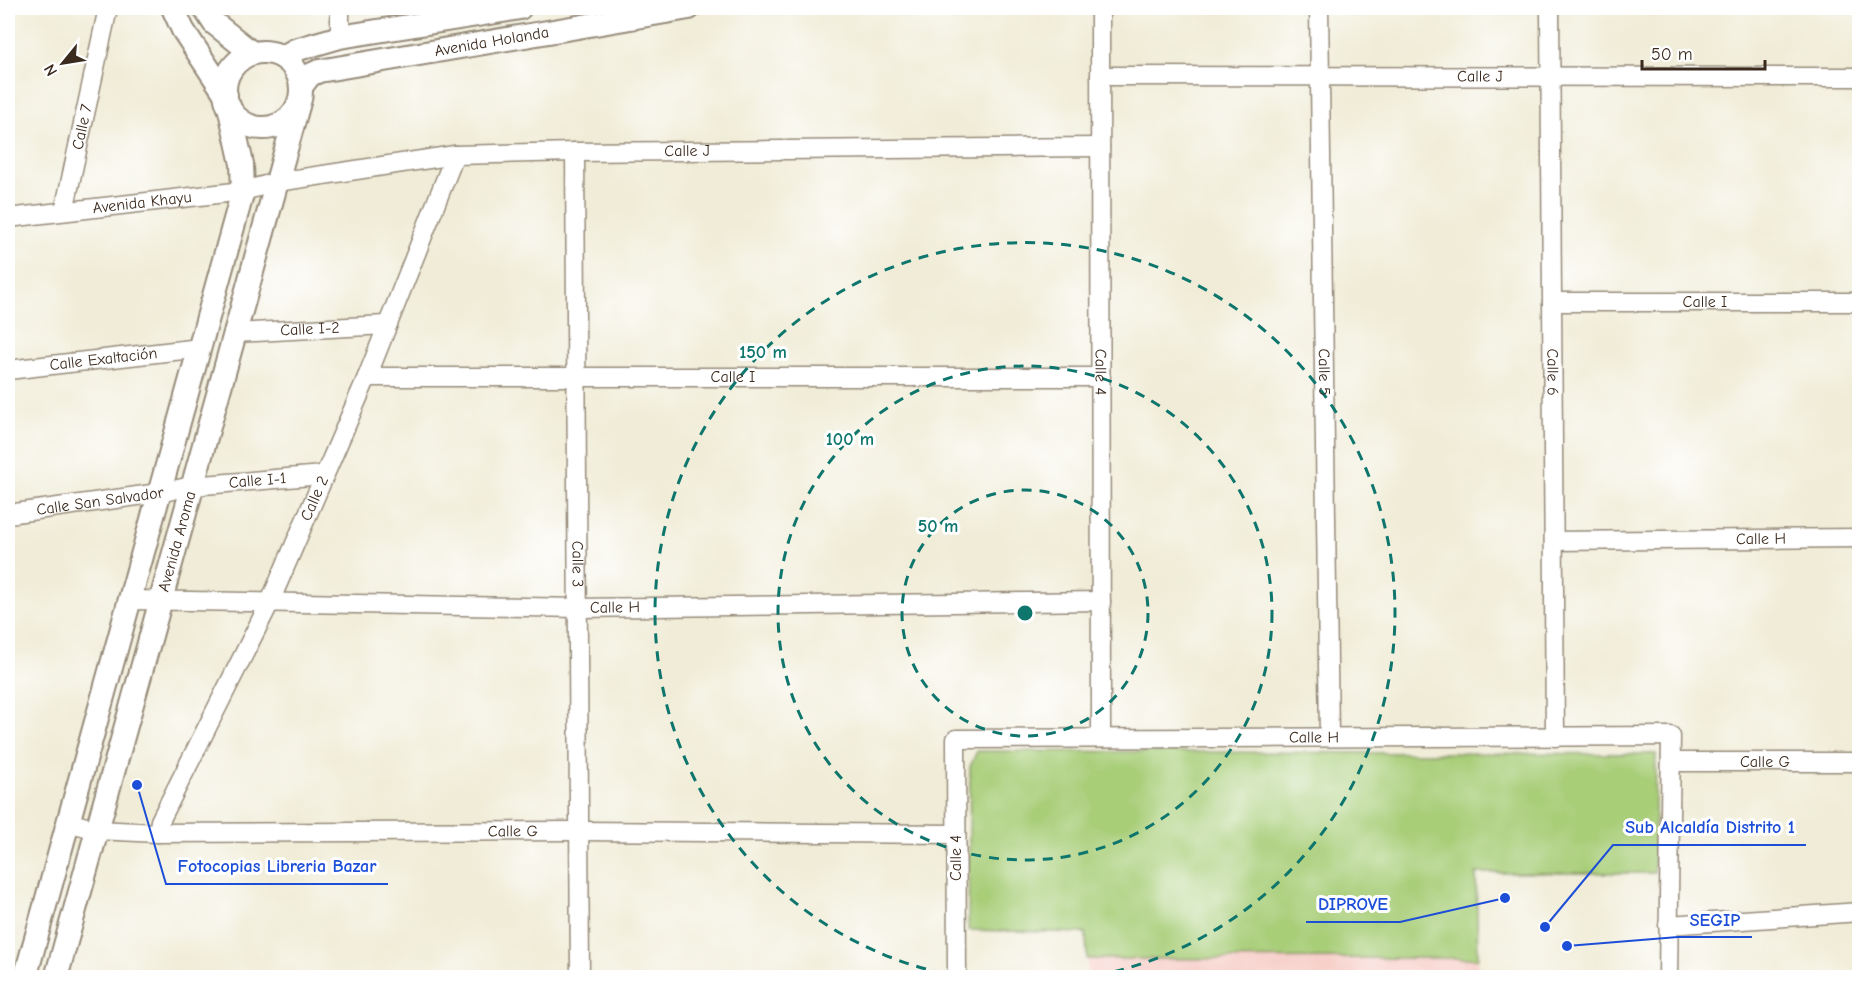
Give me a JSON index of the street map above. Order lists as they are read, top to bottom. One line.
{"streets":{"street":["Avenida Holanda","Calle J","Calle 7","Avenida Khayu","Calle I","Calle I-2","Calle Exaltación","Calle 5","Calle 6","Calle 4","Calle I-1","Calle 2","Calle San Salvador","Calle H","Avenida Aroma","Calle 3","Calle G"]},"crossings":[["Avenida Holanda","Avenida Aroma"],["Calle J","Avenida Khayu"],["Calle J","Calle 5"],["Calle J","Calle 6"],["Calle J","Calle 4"],["Calle J","Calle 2"],["Calle J","Avenida Aroma"],["Calle J","Calle 3"],["Calle 7","Avenida Khayu"],["Avenida Khayu","Avenida Aroma"],["Calle I","Calle 6"],["Calle I","Calle 4"],["Calle I","Calle 2"],["Calle I","Calle 3"],["Calle I-2","Calle 2"],["Calle I-2","Avenida Aroma"],["Calle Exaltación","Avenida Aroma"],["Calle 5","Calle H"],["Calle 6","Calle H"],["Calle 4","Calle H"],["Calle 4","Calle G"],["Calle I-1","Calle 2"],["Calle I-1","Calle San Salvador"],["Calle I-1","Avenida Aroma"],["Calle 2","Calle H"],["Calle 2","Calle G"],["Calle San Salvador","Avenida Aroma"],["Calle H","Avenida Aroma"],["Calle H","Calle 3"],["Calle H","Calle G"],["Avenida Aroma","Calle G"],["Calle 3","Calle G"]],"places":["Fotocopias Libreria Bazar","DIPROVE","Sub Alcaldía Distrito 1","SEGIP"],"scale_bar":"50 m","north":"bottom left","rings":["150 m","100 m","50 m"]}
